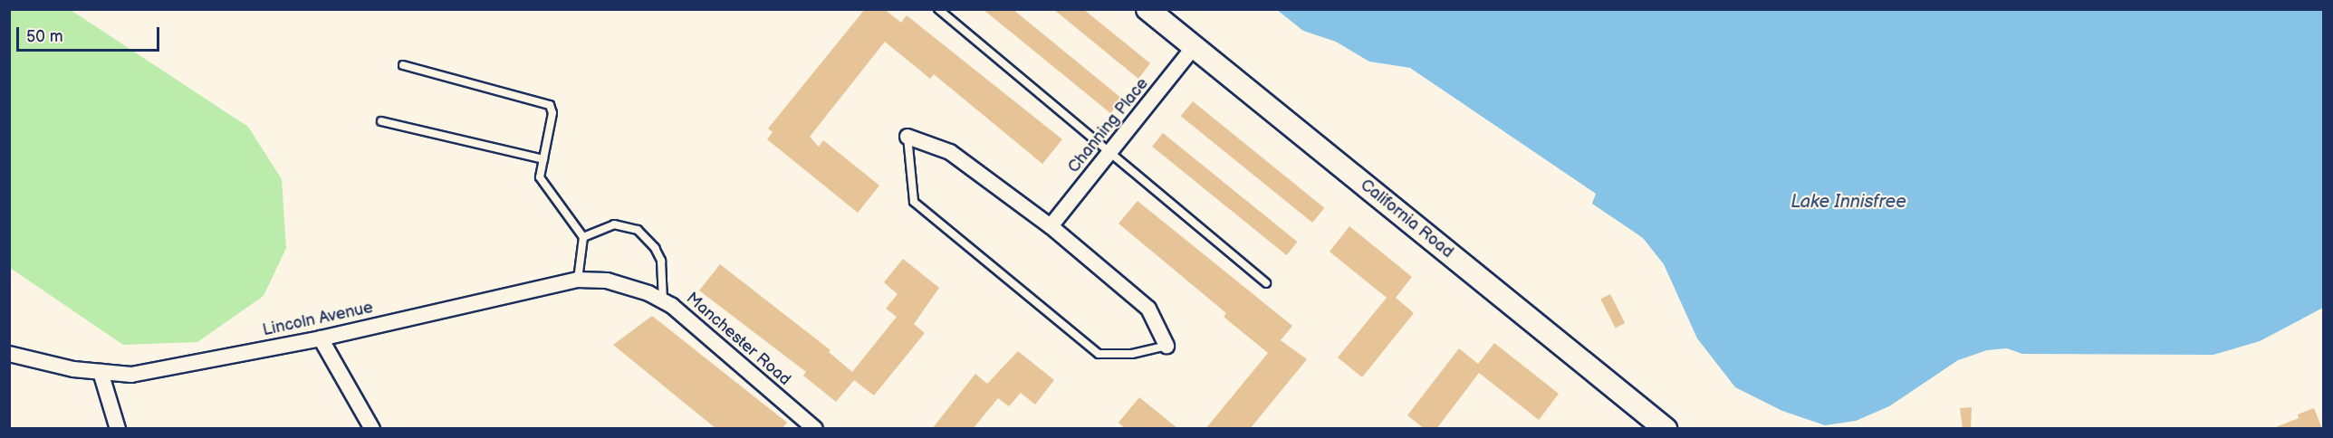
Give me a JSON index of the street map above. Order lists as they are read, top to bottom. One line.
{"streets":{"main road":["California Road"],"street":["Channing Place","Lincoln Avenue","Manchester Road"]},"crossings":[["Channing Place","California Road"],["Lincoln Avenue","Manchester Road"]],"water":["Lake Innisfree"],"scale_bar":"50 m"}
